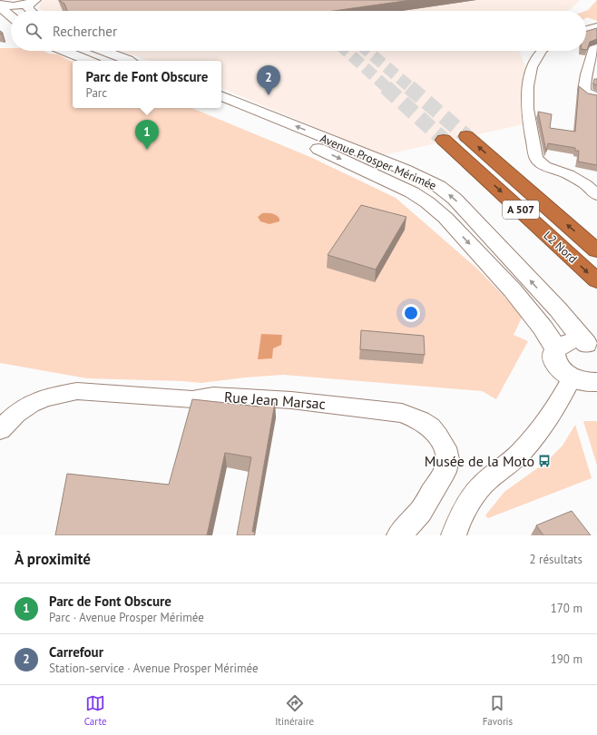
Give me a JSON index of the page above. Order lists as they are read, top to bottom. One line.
{"streets":{"highway":["A 507","L2 Nord"],"street":["Avenue Prosper Mérimée","Rue Jean Marsac"]},"places":{"bus stop":["Musée de la Moto"]},"page":{"search":"Rechercher","popup":["Parc de Font Obscure","Parc"],"pins":["2","1"],"heading":["À proximité","2 résultats"],"list":[{"mark":"1","name":"Parc de Font Obscure","note":"Parc · Avenue Prosper Mérimée","value":"170 m"},{"mark":"2","name":"Carrefour","note":"Station-service · Avenue Prosper Mérimée","value":"190 m"}],"nav":["Carte","Itinéraire","Favoris"]}}
